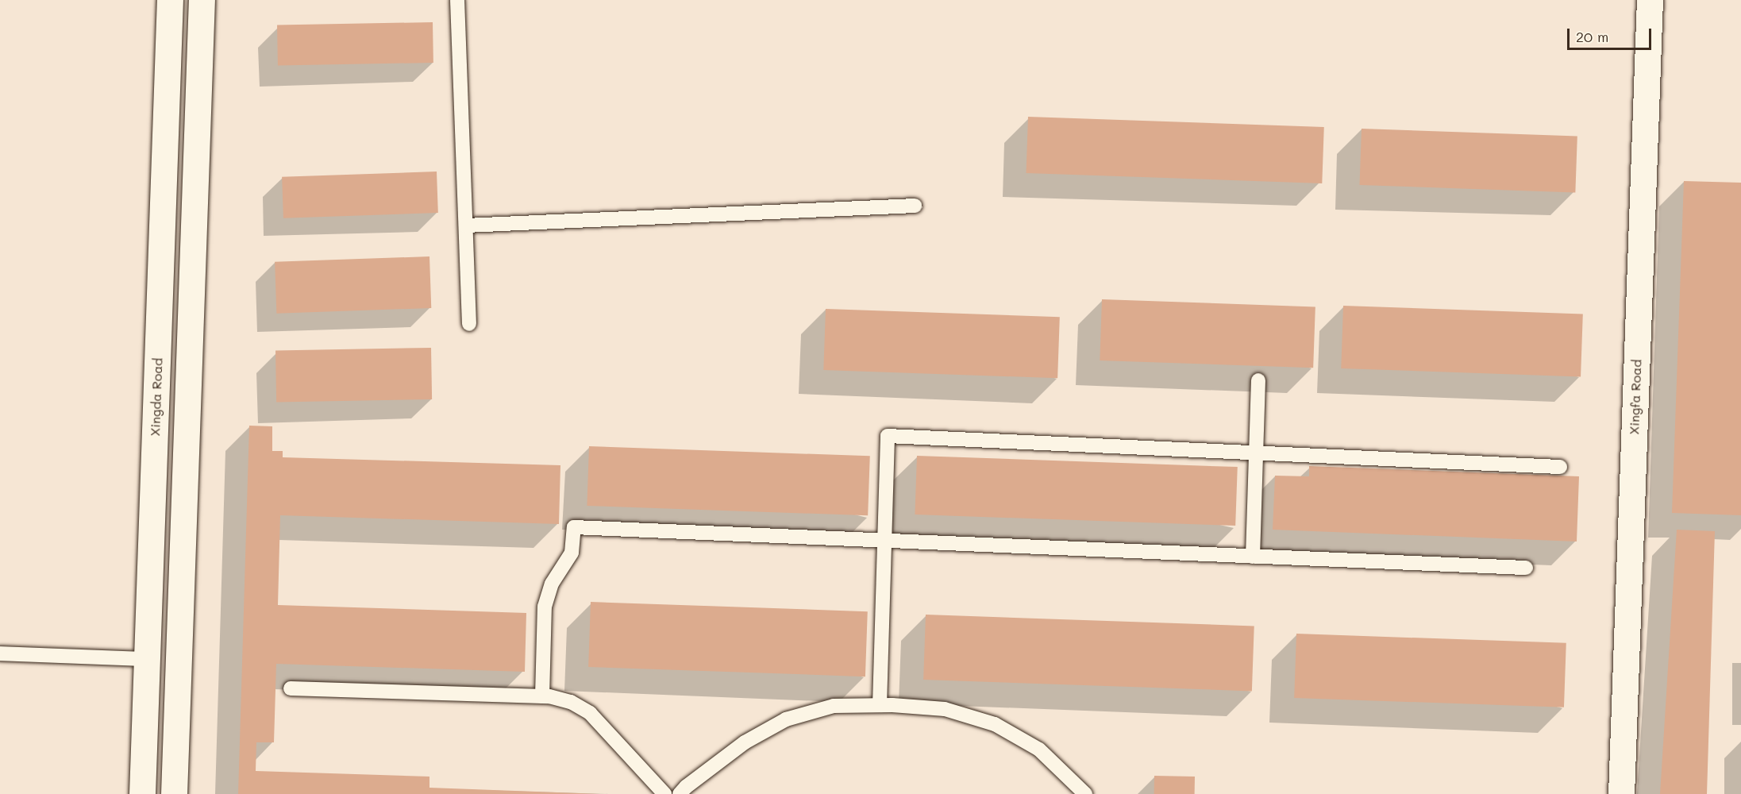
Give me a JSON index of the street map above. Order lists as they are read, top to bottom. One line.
{"streets":{"main road":["Xingda Road","Xingfa Road"]},"scale_bar":"20 m"}
